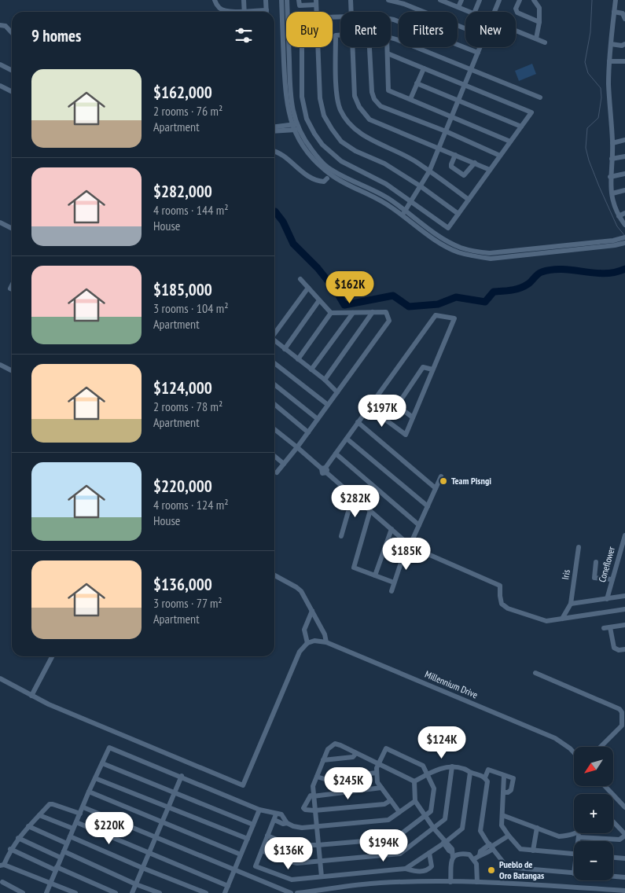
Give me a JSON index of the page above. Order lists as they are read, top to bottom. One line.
{"streets":{"street":["Coneflower","Iris","Millennium Drive"]},"places":["Team Pisngi","Pueblo de Oro Batangas"],"north":"bottom left","page":{"chip":["Buy","Rent","Filters","New"],"heading":"9 homes","list":[{"name":"$162,000","note":"2 rooms · 76 m² · Apartment"},{"name":"$282,000","note":"4 rooms · 144 m² · House"},{"name":"$185,000","note":"3 rooms · 104 m² · Apartment"},{"name":"$124,000","note":"2 rooms · 78 m² · Apartment"},{"name":"$220,000","note":"4 rooms · 124 m² · House"},{"name":"$136,000","note":"3 rooms · 77 m² · Apartment"}],"price":["$162K","$197K","$282K","$185K","$124K","$245K","$220K","$194K","$136K"],"map_buttons":["+","−"]}}
